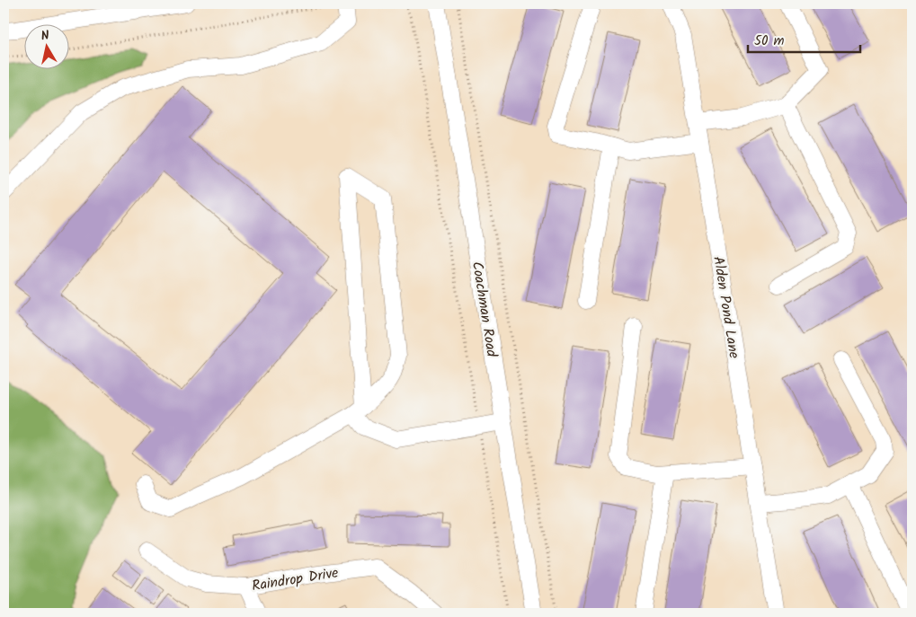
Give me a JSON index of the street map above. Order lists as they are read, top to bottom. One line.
{"streets":{"street":["Alden Pond Lane","Coachman Road","Raindrop Drive"]},"scale_bar":"50 m","north":"top"}
